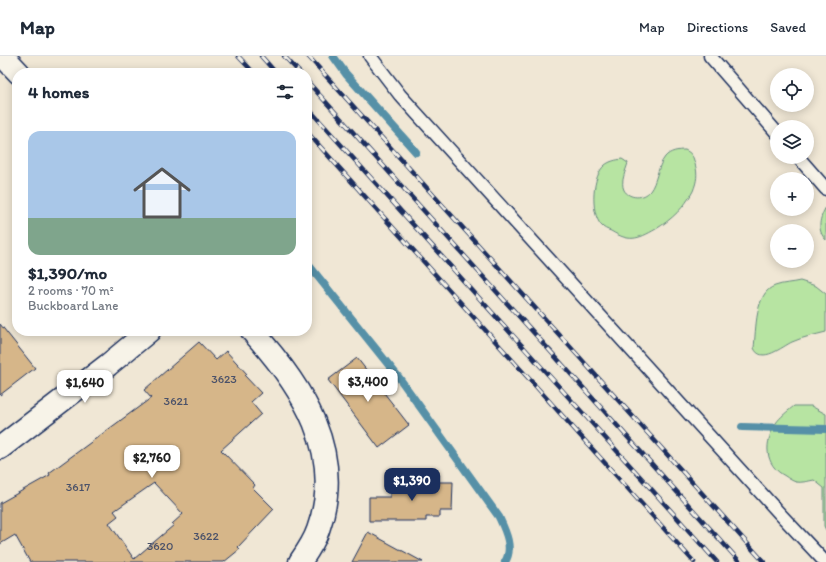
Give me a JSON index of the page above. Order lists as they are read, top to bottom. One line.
{"house_numbers":["3623","3621","3617","3622","3620"],"page":{"header":"Map","nav":["Map","Directions","Saved"],"map_buttons":["+","−"],"heading":"4 homes","list":[{"name":"$1,390/mo","note":"2 rooms · 70 m² · Buckboard Lane"}],"price":["$3,400","$1,640","$2,760","$1,390"]}}
